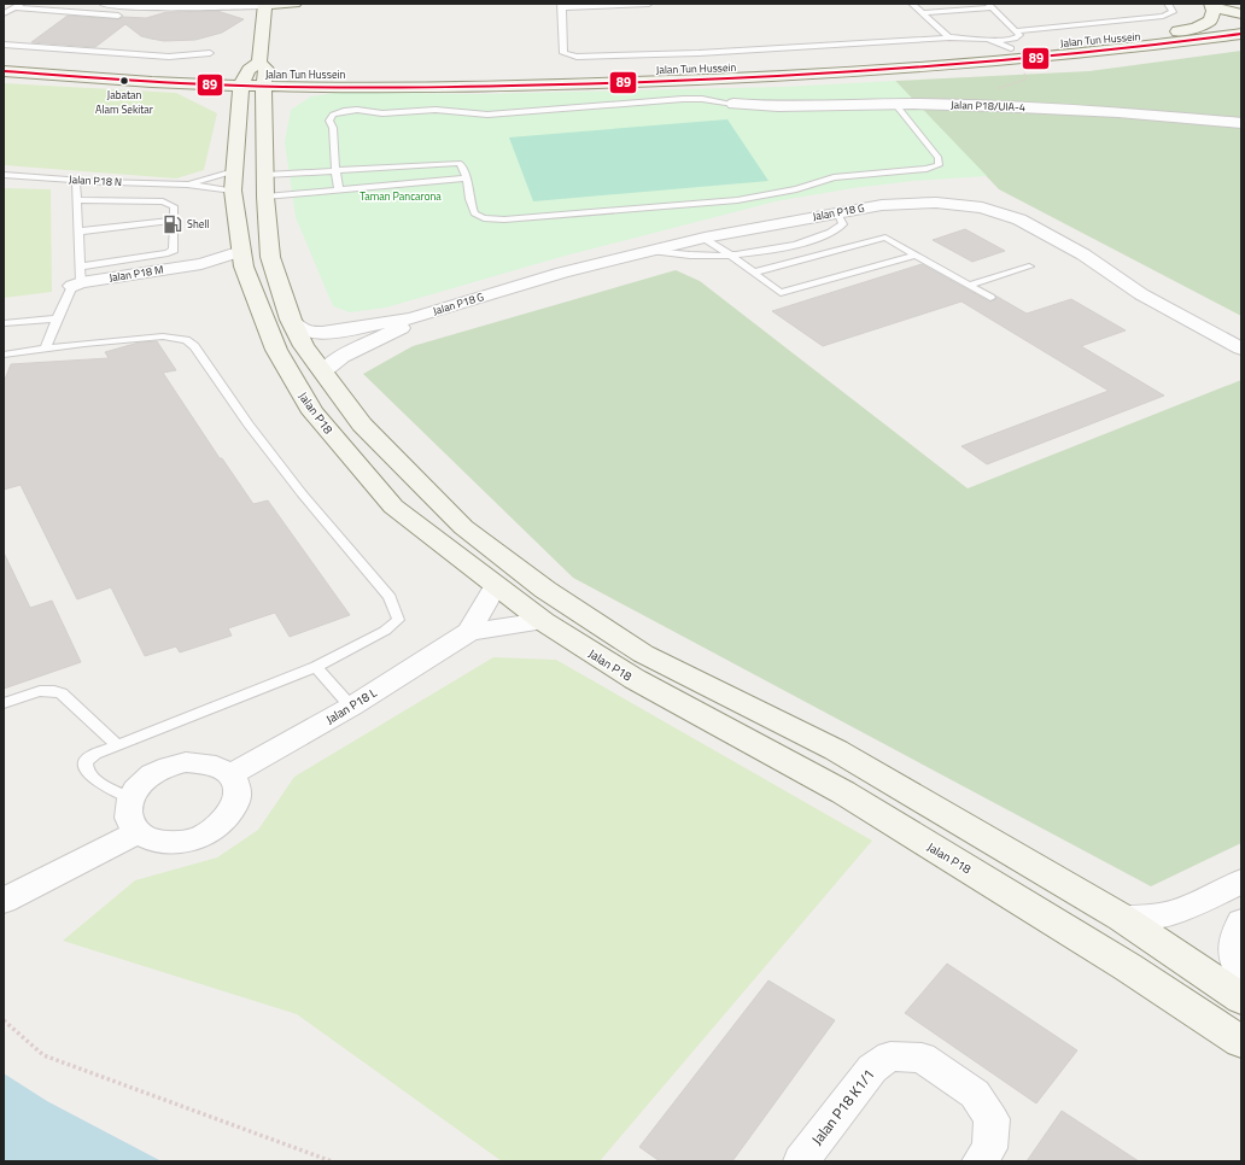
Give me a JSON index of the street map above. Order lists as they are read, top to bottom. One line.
{"streets":{"street":["Jalan Tun Hussein","Jalan P18/UIA-4","Jalan P18 G","Jalan P18 M","Jalan P18","Jalan P18 L","Jalan P18 K1/1"],"lane":["Jalan P18 N"]},"crossings":[["Jalan Tun Hussein","Jalan P18"],["Jalan P18 N","Jalan P18"],["Jalan P18 M","Jalan P18"],["Jalan P18","Jalan P18 L"]],"parks":["Taman Pancarona"],"places":{"other":["Jabatan Alam Sekitar"],"fuel station":["Shell"]},"lines":["transit line 89"]}
